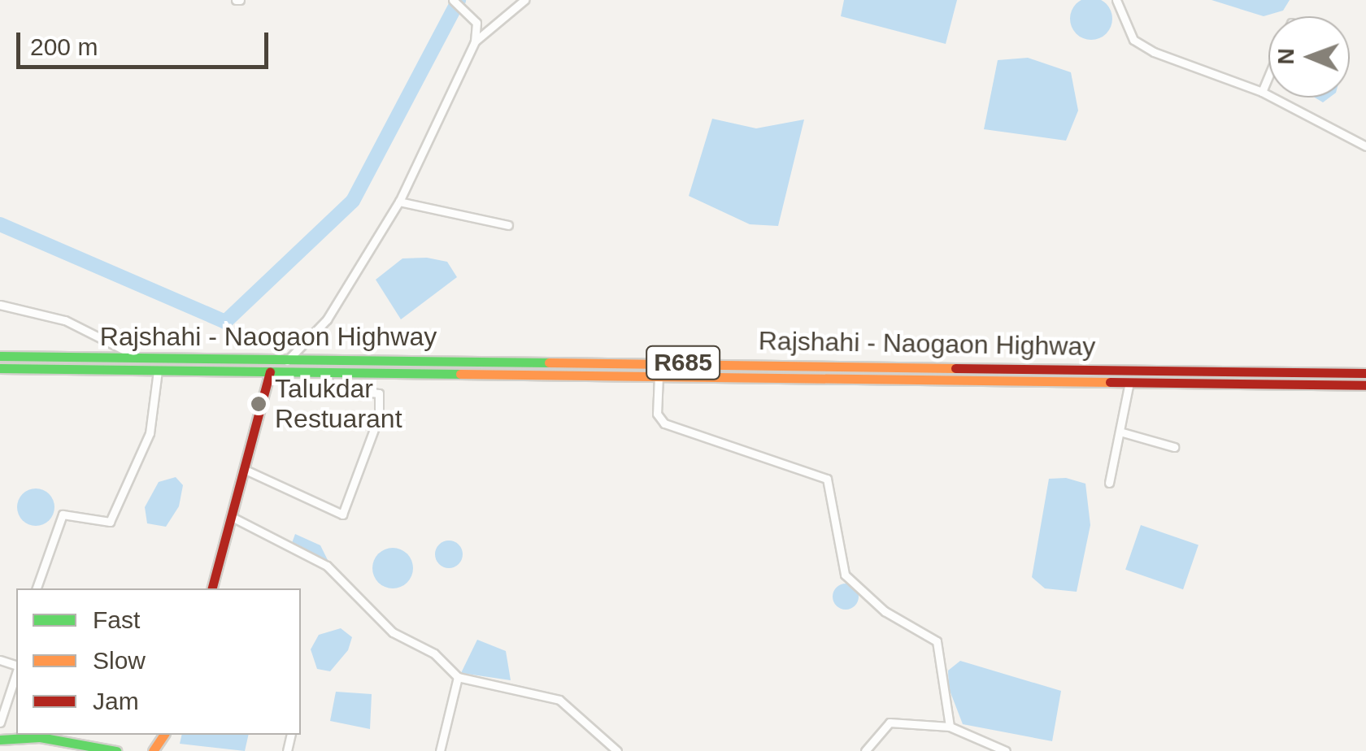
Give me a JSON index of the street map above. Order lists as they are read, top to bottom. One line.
{"streets":{"main road":["Rajshahi - Naogaon Highway","R685"]},"places":["Talukdar Restuarant"],"legend":["Fast","Slow","Jam"],"scale_bar":"200 m","north":"left"}
